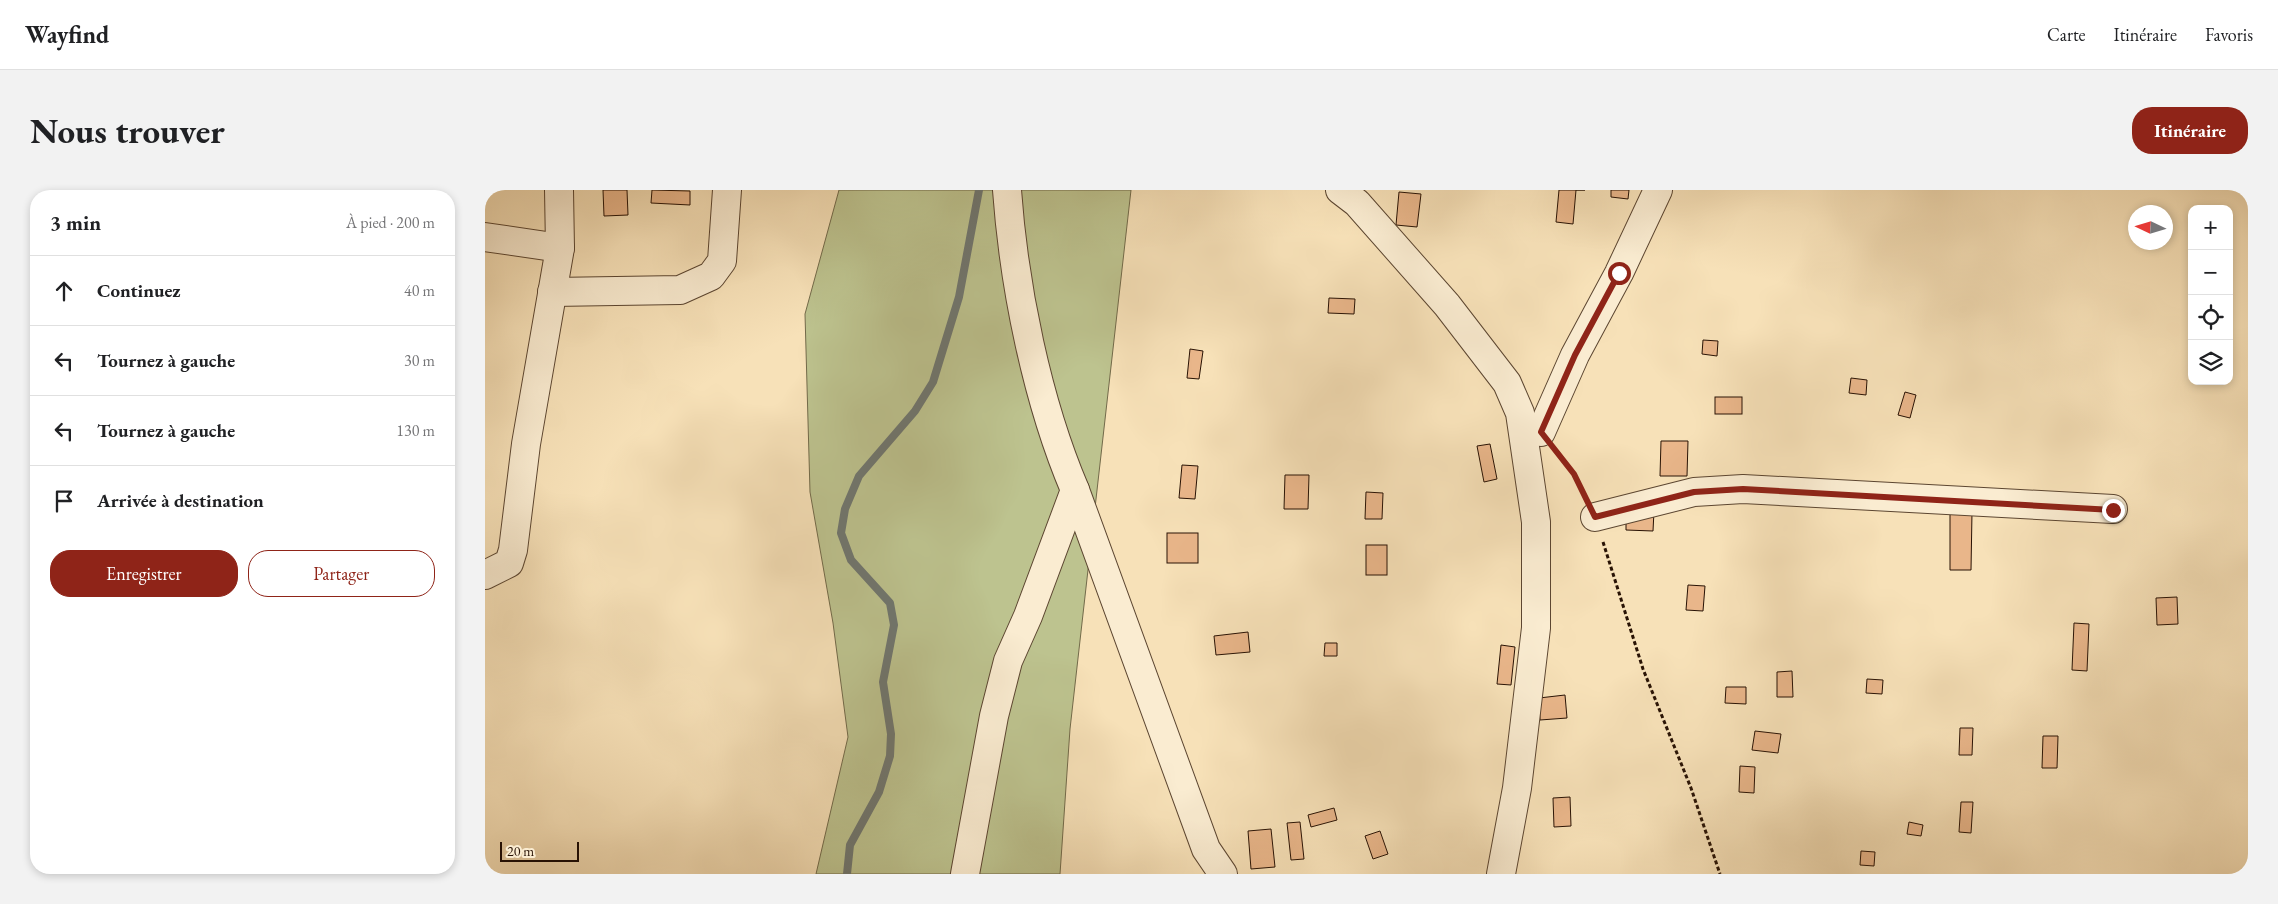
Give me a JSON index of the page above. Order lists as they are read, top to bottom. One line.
{"scale_bar":"20 m","north":"left","page":{"header":"Wayfind","nav":["Carte","Itinéraire","Favoris"],"buttons":["Itinéraire",["Enregistrer","Partager"]],"title":"Nous trouver","heading":["3 min","À pied · 200 m"],"map_buttons":["+","−"],"list":[["Continuez","40 m"],["Tournez à gauche","30 m"],["Tournez à gauche","130 m"],"Arrivée à destination"],"scale":"20 m"}}
